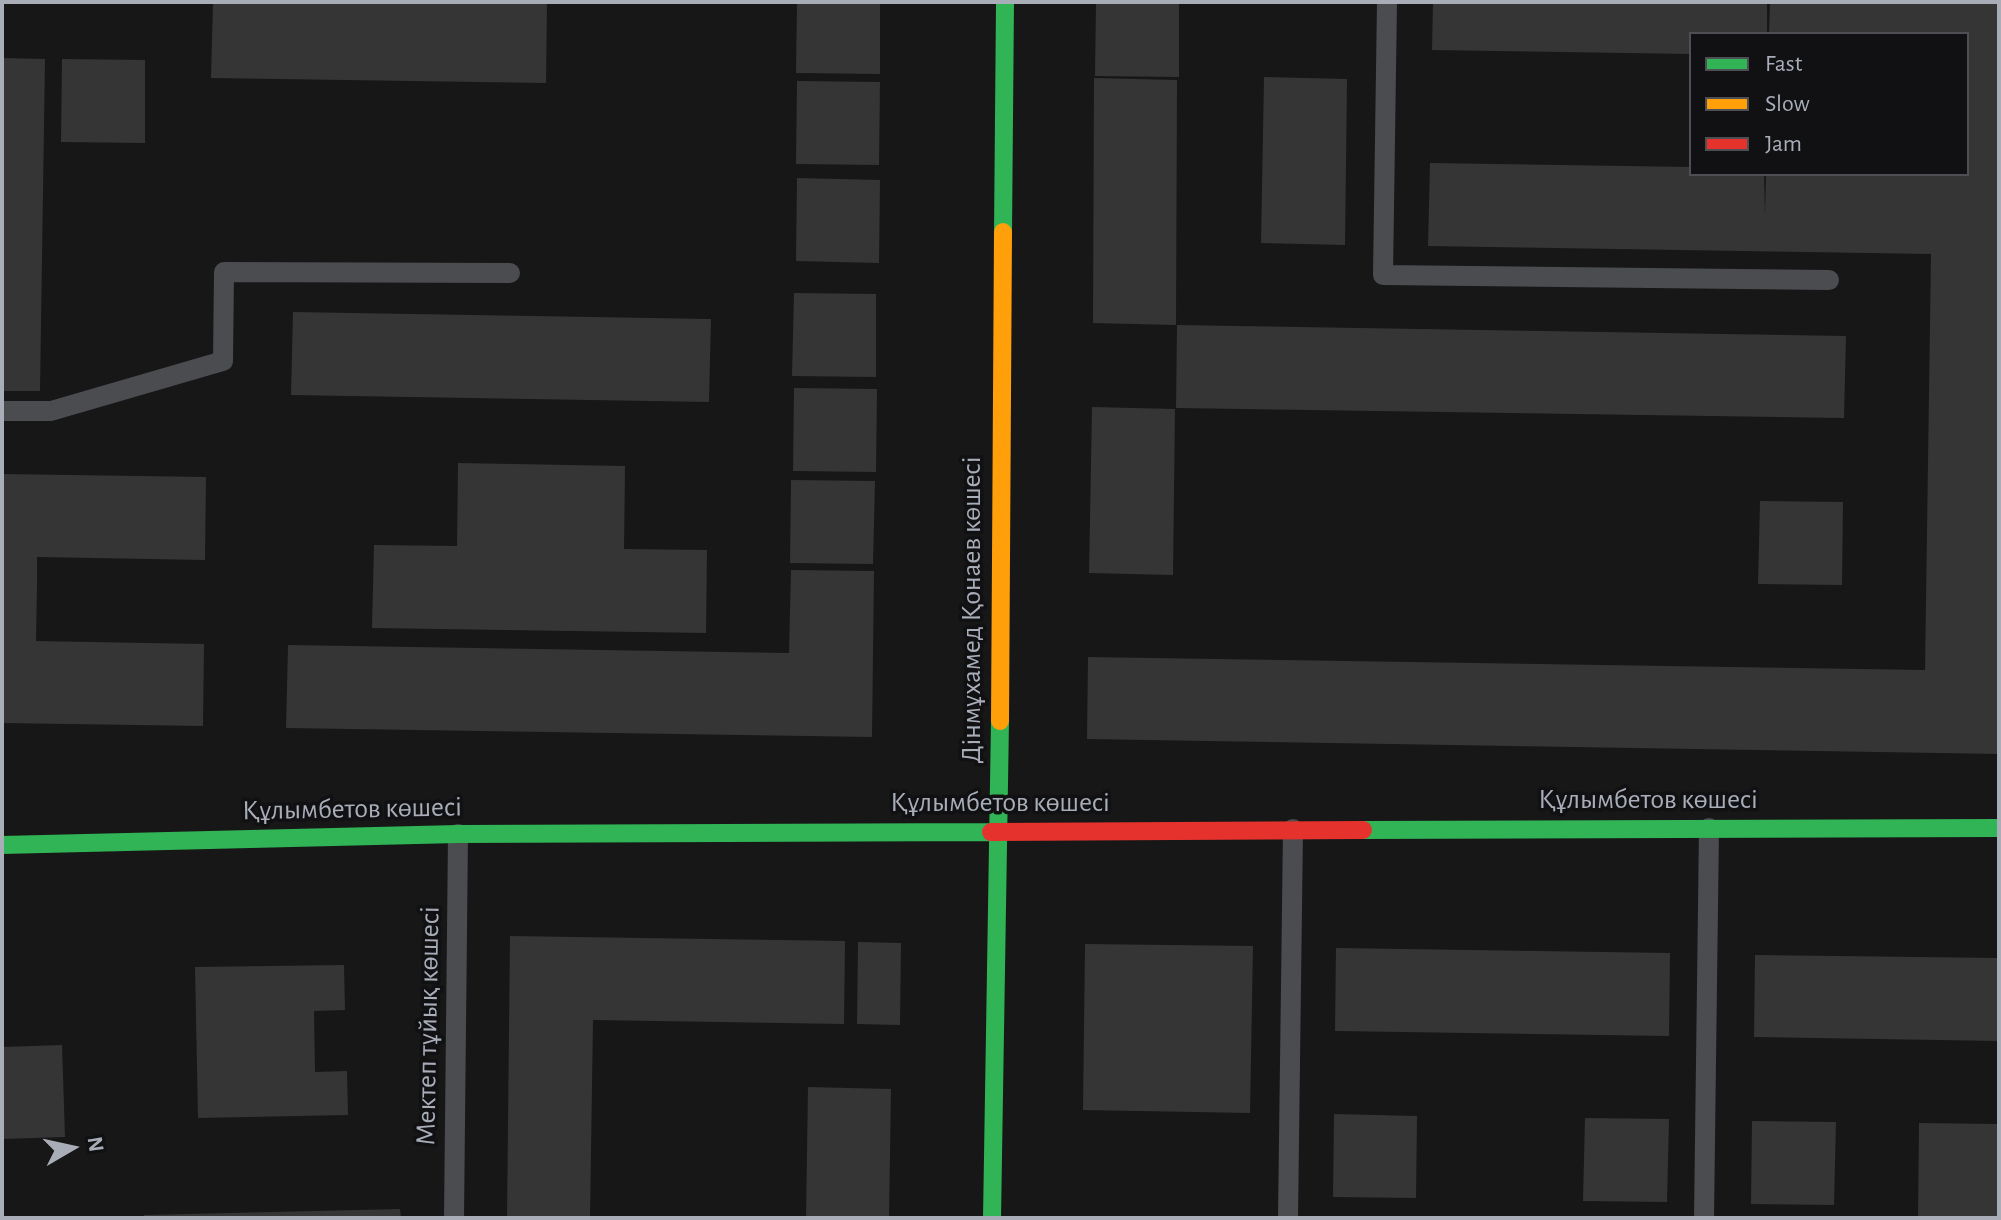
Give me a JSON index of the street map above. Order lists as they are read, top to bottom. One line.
{"streets":{"street":["Дінмұхамед Қонаев көшесі","Құлымбетов көшесі"],"lane":["Мектеп тұйық көшесі"]},"crossings":[["Дінмұхамед Қонаев көшесі","Құлымбетов көшесі"],["Құлымбетов көшесі","Мектеп тұйық көшесі"]],"legend":["Fast","Slow","Jam"],"north":"right"}
